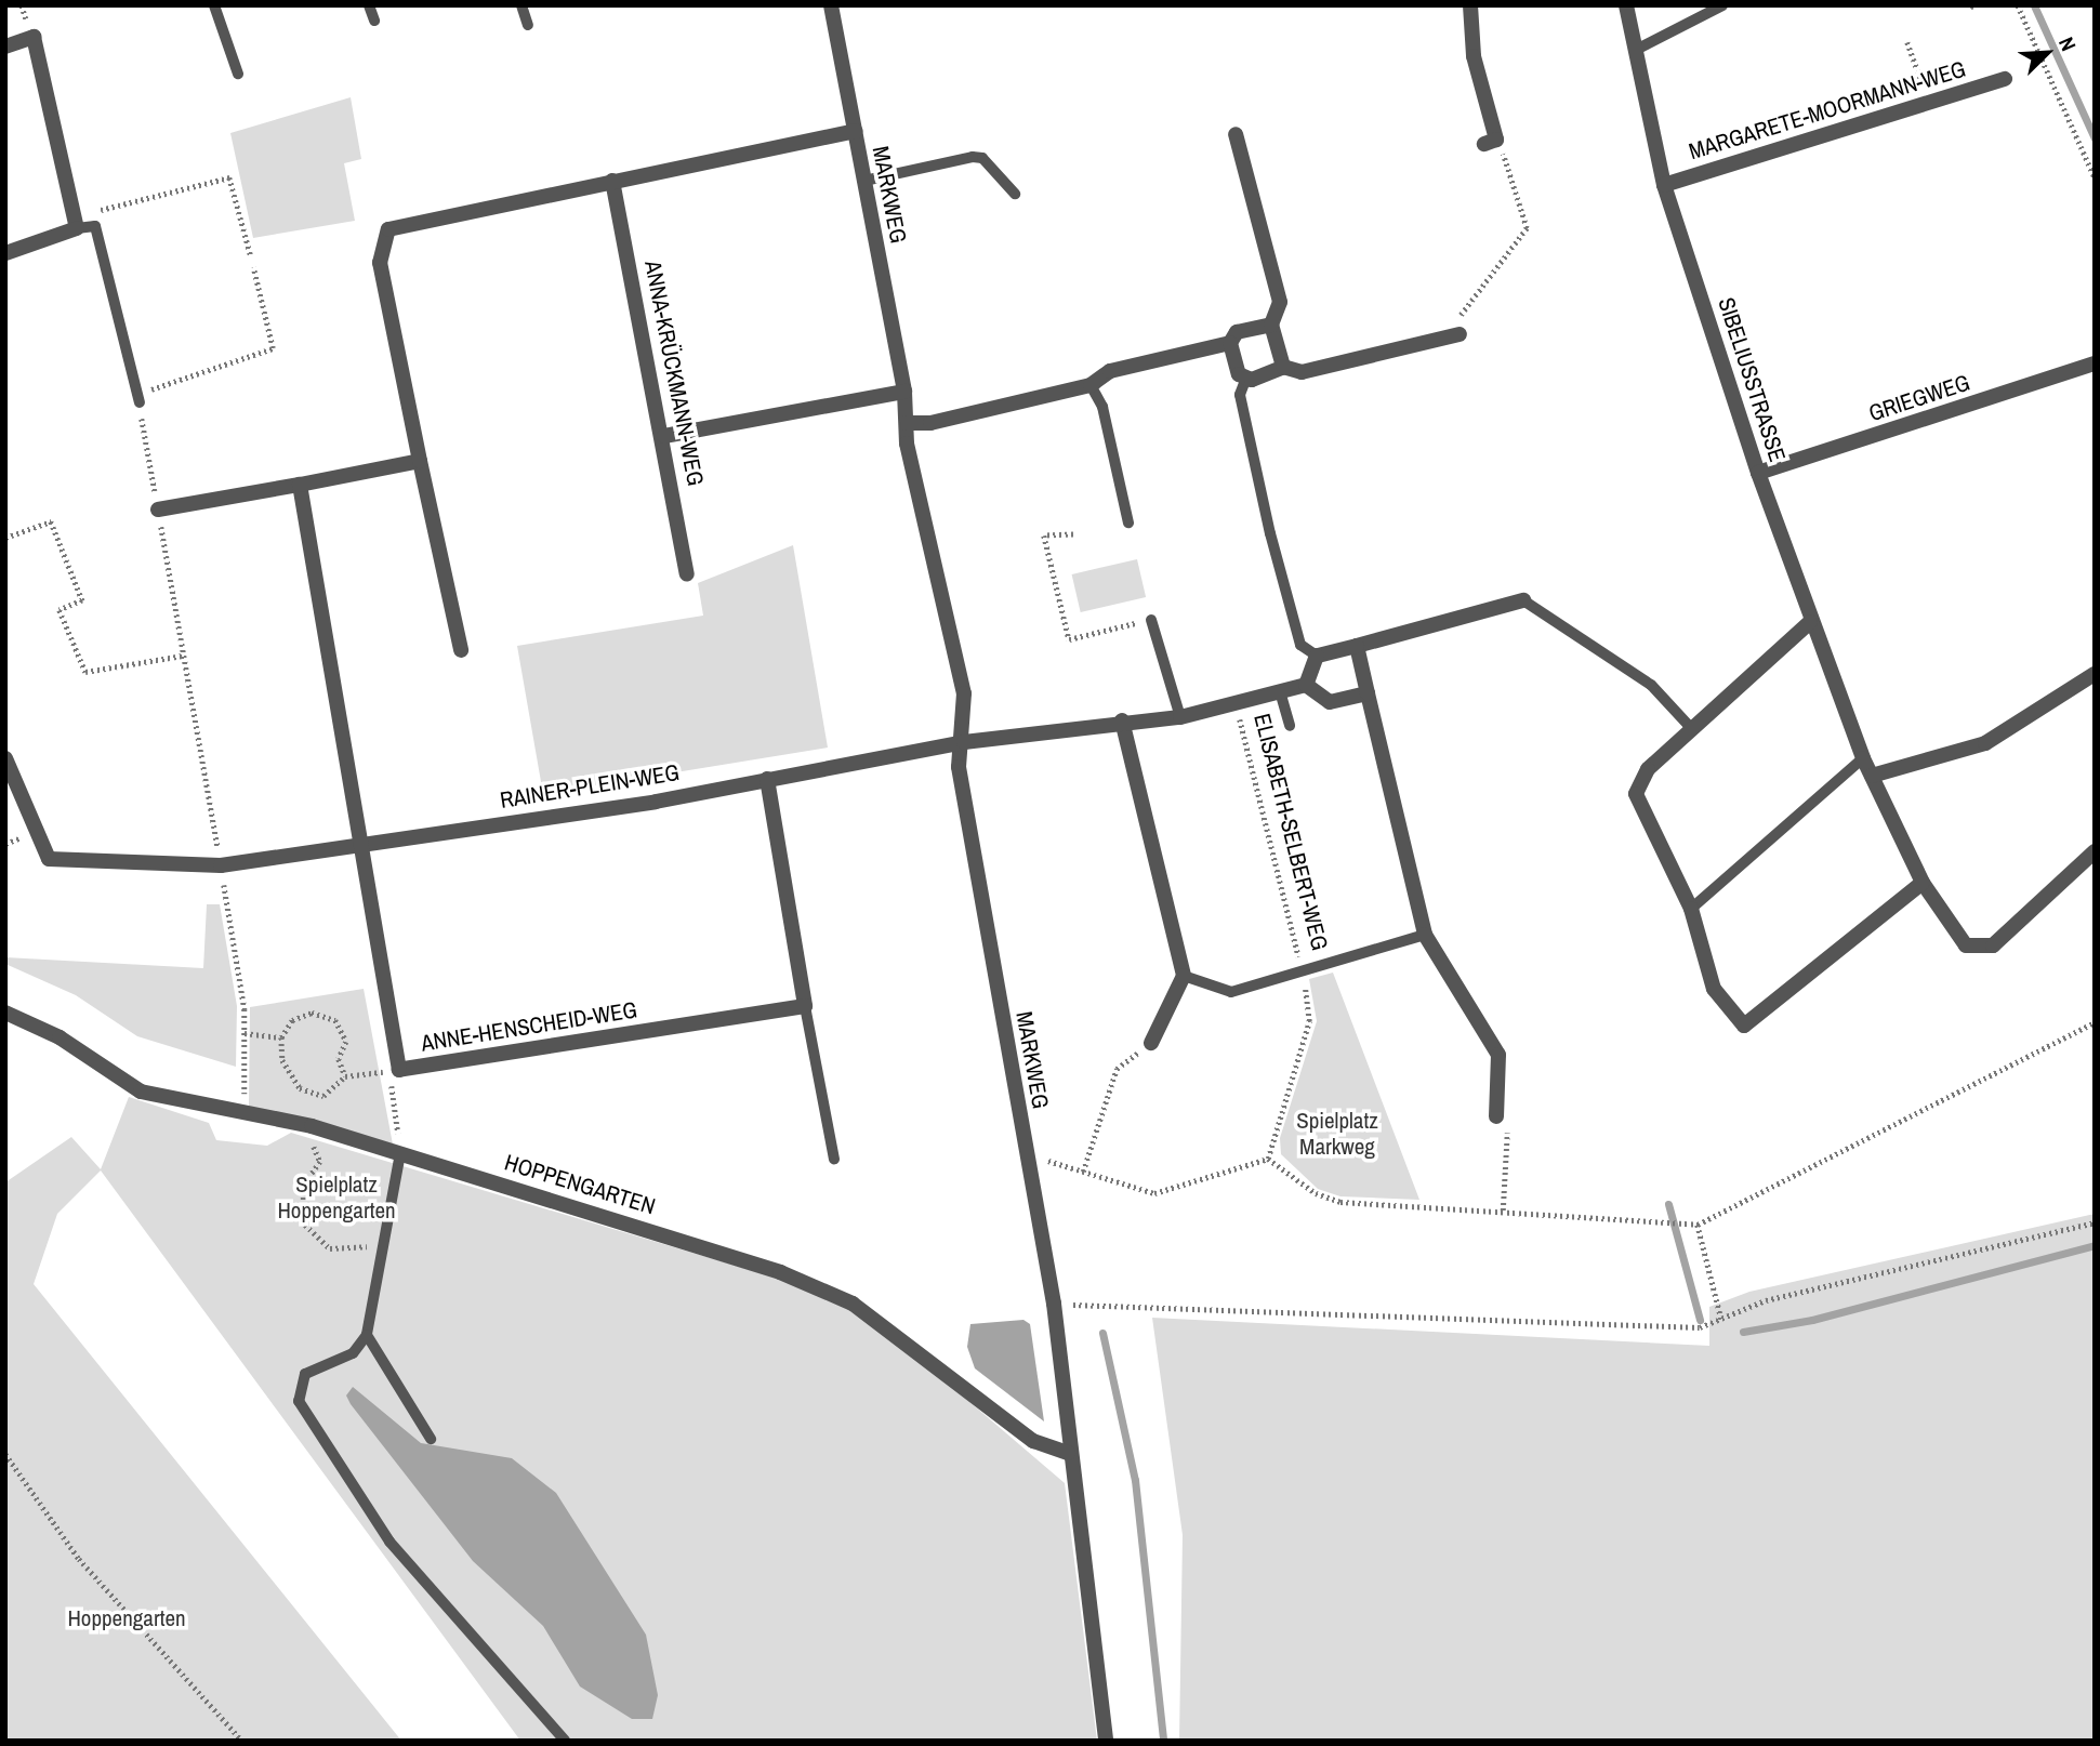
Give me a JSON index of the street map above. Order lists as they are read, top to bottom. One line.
{"streets":{"street":["MARGARETE-MOORMANN-WEG","MARKWEG","ANNA-KRÜCKMANN-WEG","SIBELIUSSTRASSE","GRIEGWEG","RAINER-PLEIN-WEG","ELISABETH-SELBERT-WEG","ANNE-HENSCHEID-WEG","HOPPENGARTEN"]},"crossings":[["MARGARETE-MOORMANN-WEG","SIBELIUSSTRASSE"],["MARKWEG","RAINER-PLEIN-WEG"],["MARKWEG","ELISABETH-SELBERT-WEG"],["MARKWEG","HOPPENGARTEN"],["SIBELIUSSTRASSE","GRIEGWEG"],["RAINER-PLEIN-WEG","ELISABETH-SELBERT-WEG"],["RAINER-PLEIN-WEG","ANNE-HENSCHEID-WEG"]],"parks":["Spielplatz Markweg","Spielplatz Hoppengarten","Hoppengarten"],"north":"top right"}
